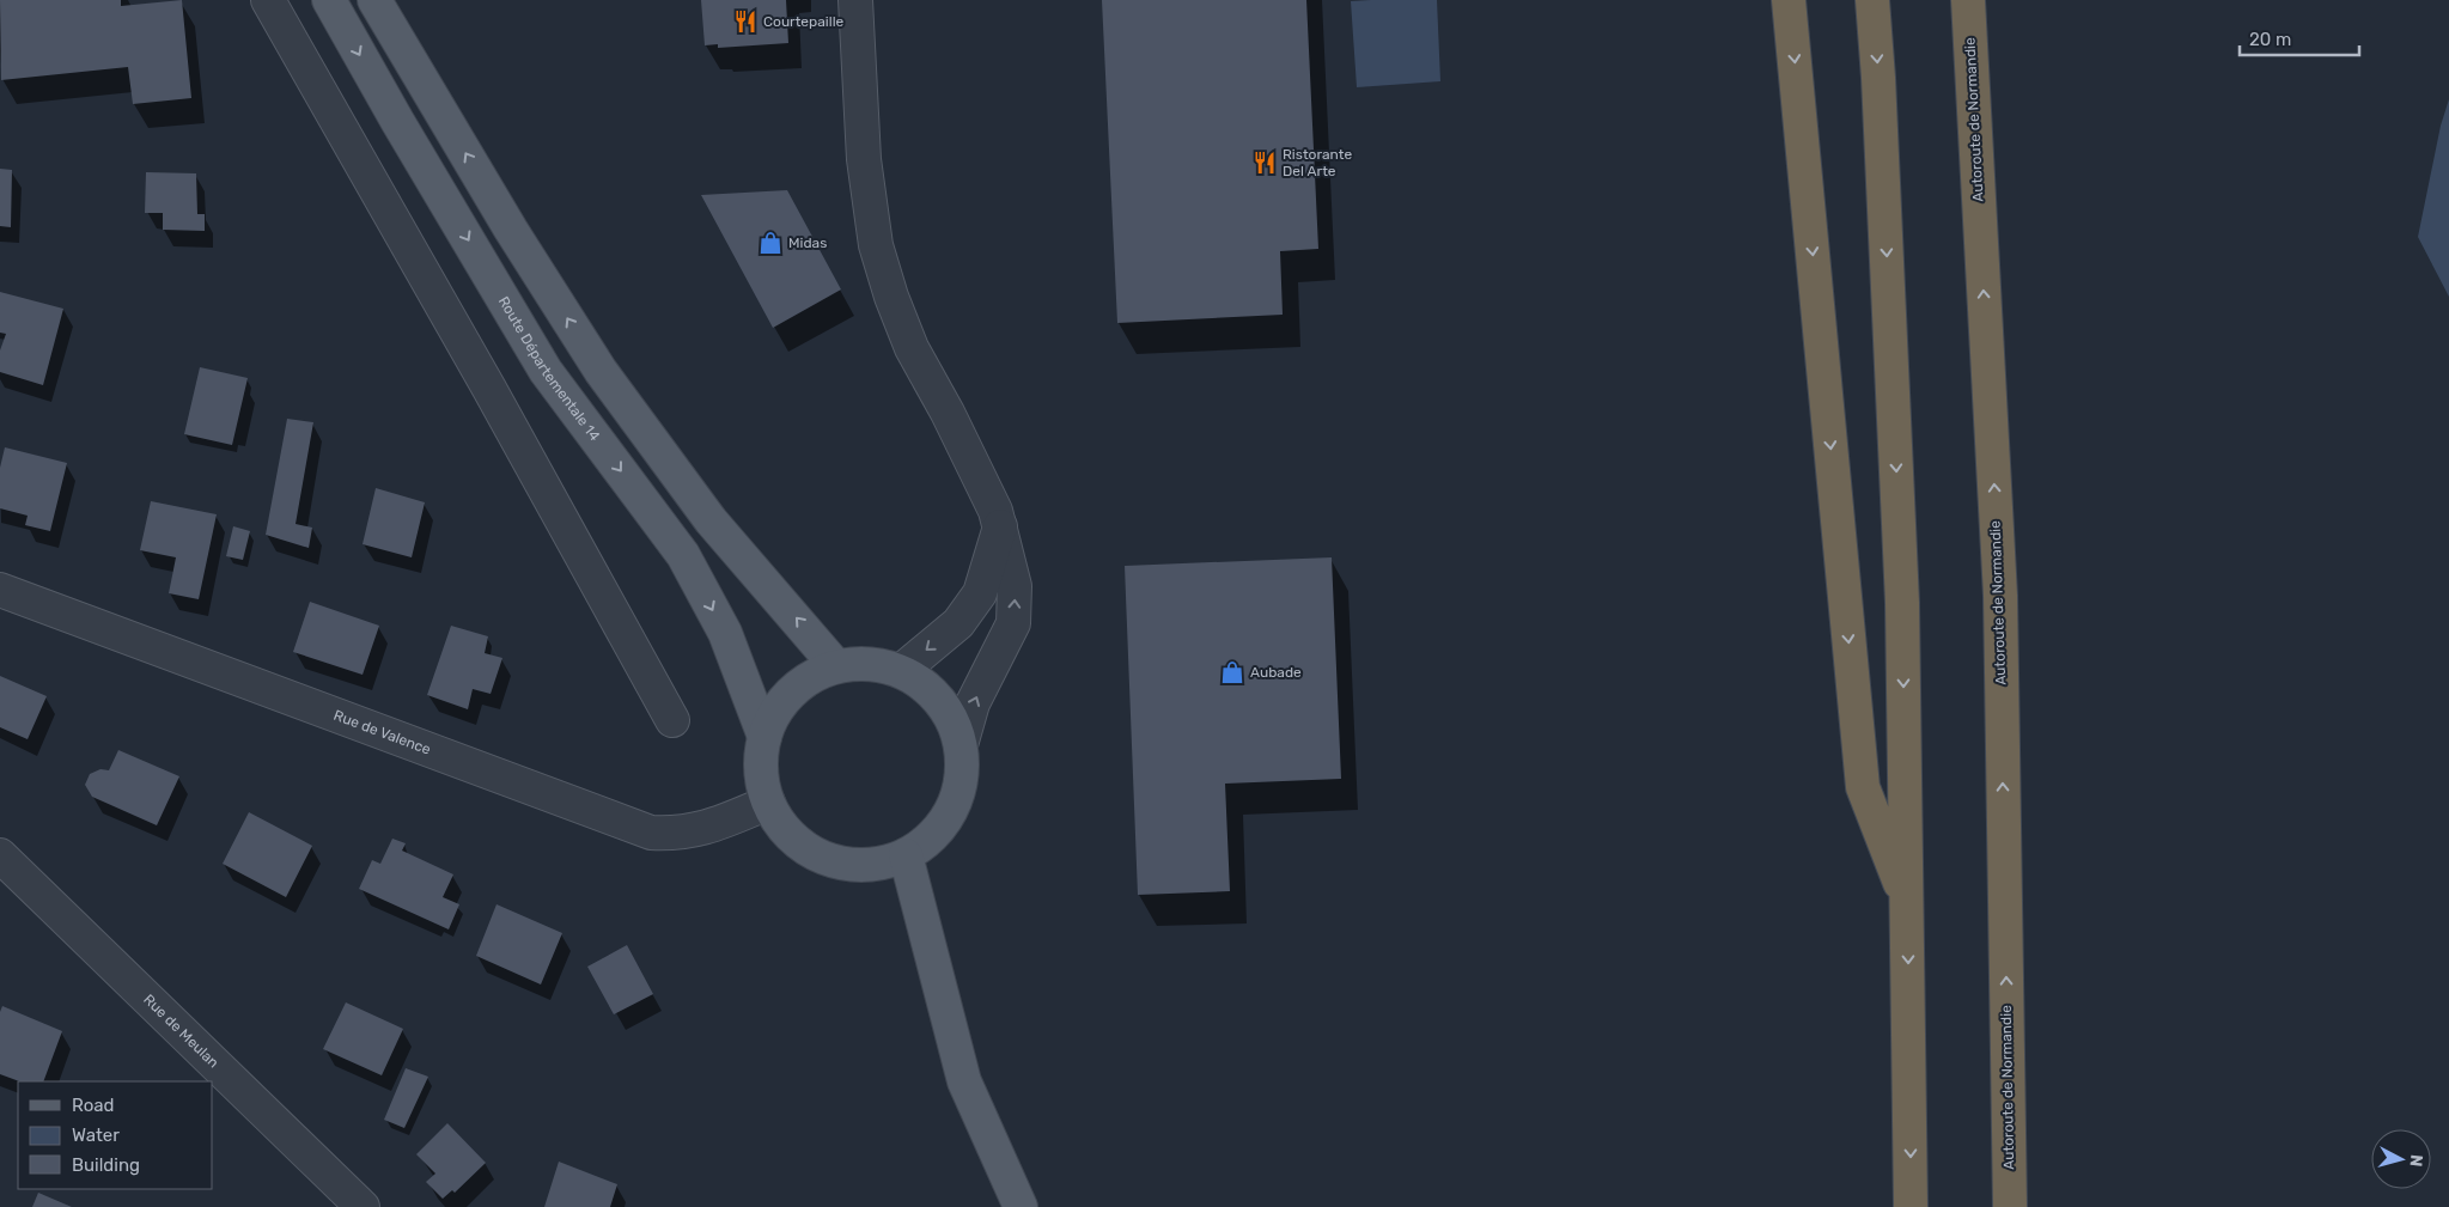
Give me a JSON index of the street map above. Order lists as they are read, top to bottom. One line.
{"streets":{"highway":["Autoroute de Normandie"],"main road":["Route Départementale 14"],"street":["Rue de Valence","Rue de Meulan"]},"crossings":[["Route Départementale 14","Rue de Valence"]],"places":{"restaurant":["Courtepaille","Ristorante Del Arte"],"shop":["Midas","Aubade"]},"legend":["Road","Water","Building"],"scale_bar":"20 m","north":"right"}
